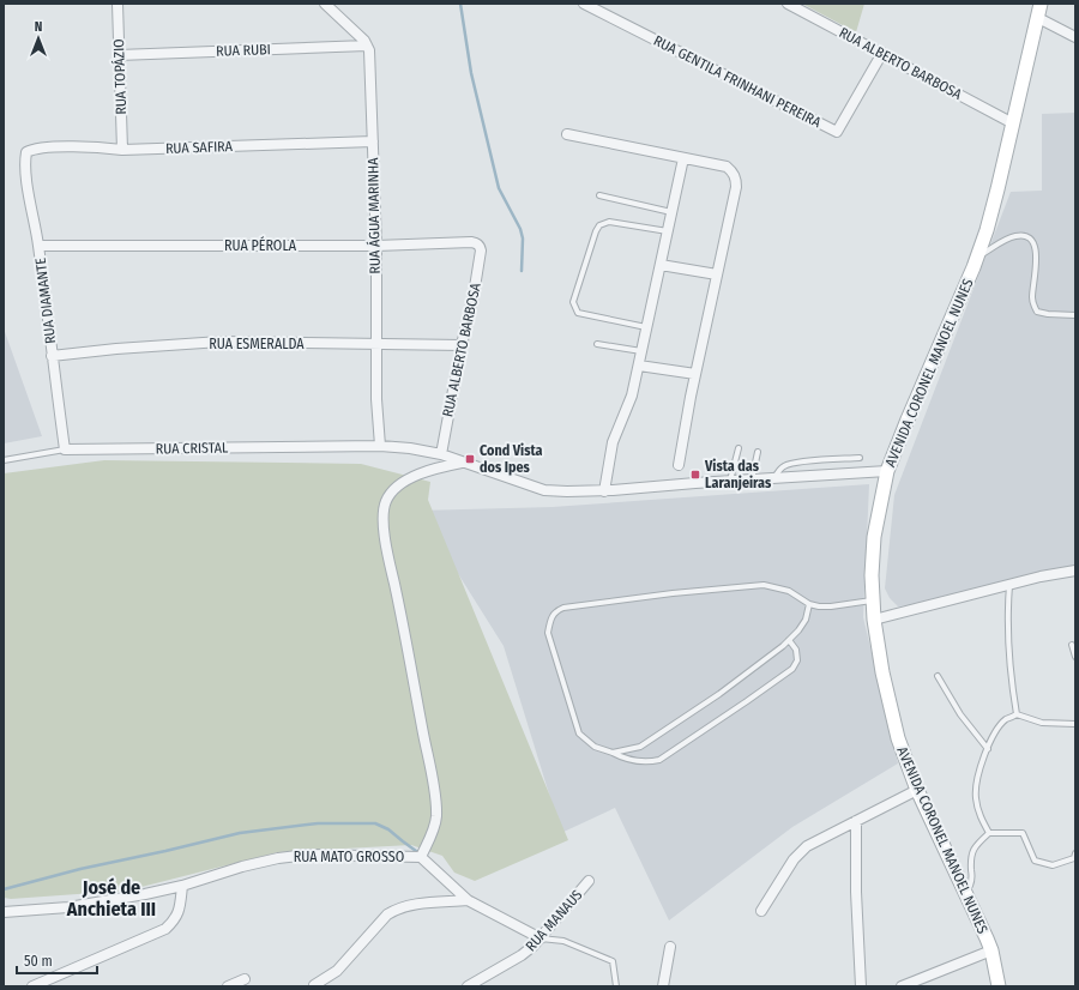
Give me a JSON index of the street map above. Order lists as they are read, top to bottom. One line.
{"streets":{"street":["RUA RUBI","RUA ALBERTO BARBOSA","RUA TOPÁZIO","RUA GENTILA FRINHANI PEREIRA","RUA SAFIRA","RUA ÁGUA MARINHA","RUA PÉROLA","RUA DIAMANTE","RUA ESMERALDA","AVENIDA CORONEL MANOEL NUNES","RUA CRISTAL","RUA MATO GROSSO","RUA MANAUS"]},"crossings":[["RUA RUBI","RUA TOPÁZIO"],["RUA RUBI","RUA ÁGUA MARINHA"],["RUA ALBERTO BARBOSA","RUA GENTILA FRINHANI PEREIRA"],["RUA ALBERTO BARBOSA","RUA PÉROLA"],["RUA ALBERTO BARBOSA","RUA ESMERALDA"],["RUA ALBERTO BARBOSA","AVENIDA CORONEL MANOEL NUNES"],["RUA ALBERTO BARBOSA","RUA CRISTAL"],["RUA TOPÁZIO","RUA SAFIRA"],["RUA SAFIRA","RUA ÁGUA MARINHA"],["RUA SAFIRA","RUA DIAMANTE"],["RUA ÁGUA MARINHA","RUA PÉROLA"],["RUA ÁGUA MARINHA","RUA ESMERALDA"],["RUA ÁGUA MARINHA","RUA CRISTAL"],["RUA PÉROLA","RUA DIAMANTE"],["RUA DIAMANTE","RUA ESMERALDA"],["RUA DIAMANTE","RUA CRISTAL"],["AVENIDA CORONEL MANOEL NUNES","RUA CRISTAL"],["RUA CRISTAL","RUA MATO GROSSO"]],"districts":["José de Anchieta III"],"places":{"transit":["Cond Vista dos Ipes","Vista das Laranjeiras"]},"scale_bar":"50 m","north":"top"}
